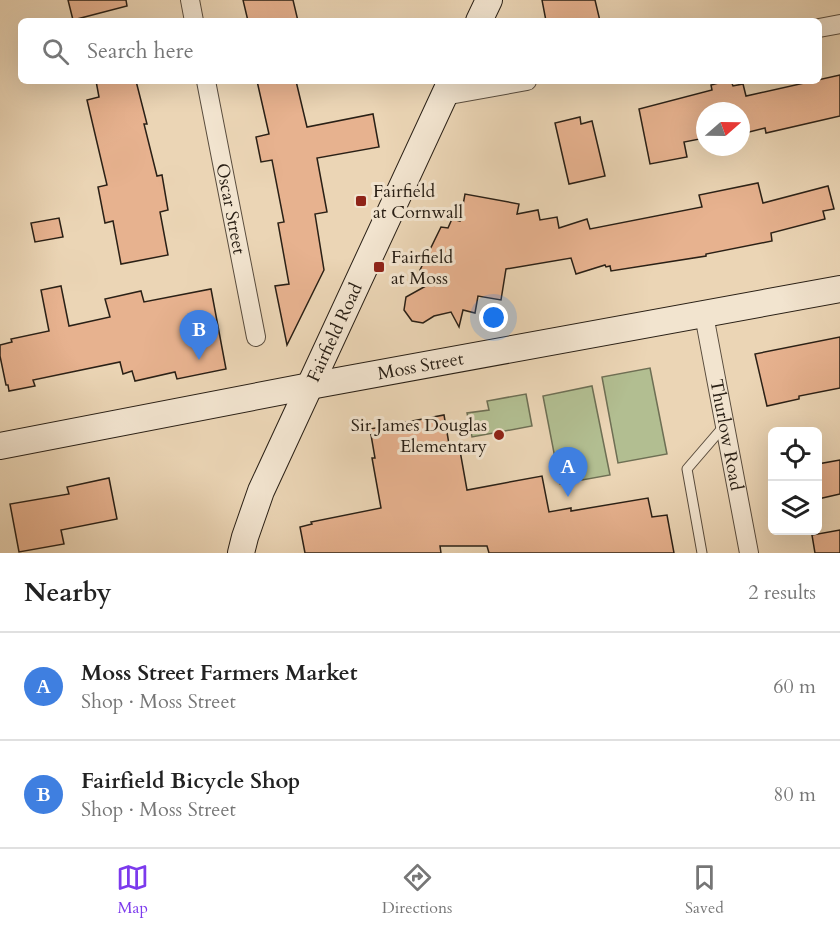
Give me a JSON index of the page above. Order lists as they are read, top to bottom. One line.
{"streets":{"street":["Oscar Street","Fairfield Road","Moss Street","Thurlow Road"]},"crossings":[["Fairfield Road","Moss Street"],["Moss Street","Thurlow Road"]],"places":{"transit":["Fairfield at Cornwall","Fairfield at Moss"],"other":["Sir James Douglas Elementary"]},"north":"right","page":{"search":"Search here","pins":["B","A"],"heading":["Nearby","2 results"],"list":[{"mark":"A","name":"Moss Street Farmers Market","note":"Shop · Moss Street","value":"60 m"},{"mark":"B","name":"Fairfield Bicycle Shop","note":"Shop · Moss Street","value":"80 m"}],"nav":["Map","Directions","Saved"]}}
